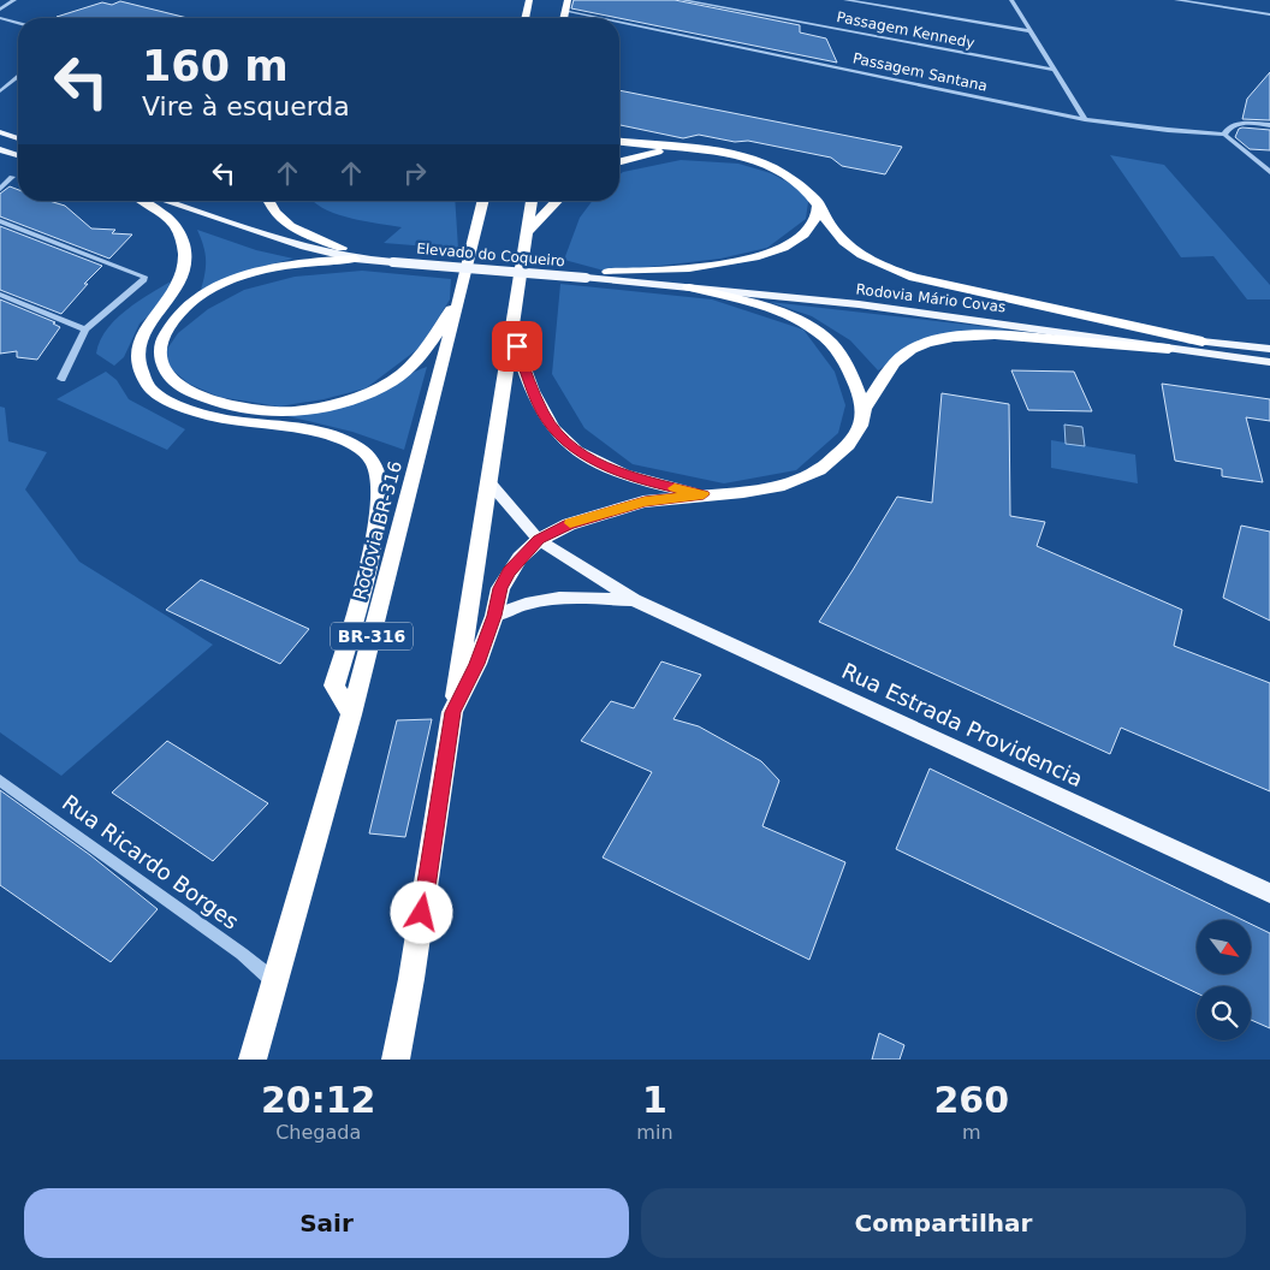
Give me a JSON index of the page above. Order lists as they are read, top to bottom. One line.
{"streets":{"highway":["Rodovia BR-316","BR-316"],"main road":["Elevado do Coqueiro","Rodovia Mário Covas","Rua Estrada Providencia"],"street":["Passagem Kennedy","Passagem Santana","Rua Ricardo Borges"]},"crossings":[["Elevado do Coqueiro","Rodovia Mário Covas"],["Rodovia BR-316","BR-316"],["Rodovia BR-316","Rua Ricardo Borges"],["BR-316","Rua Ricardo Borges"]],"north":"bottom right","page":{"turn":["160 m","Vire à esquerda"],"eta":["20:12","Chegada","1","min","260","m"],"buttons":["Sair","Compartilhar"]}}
